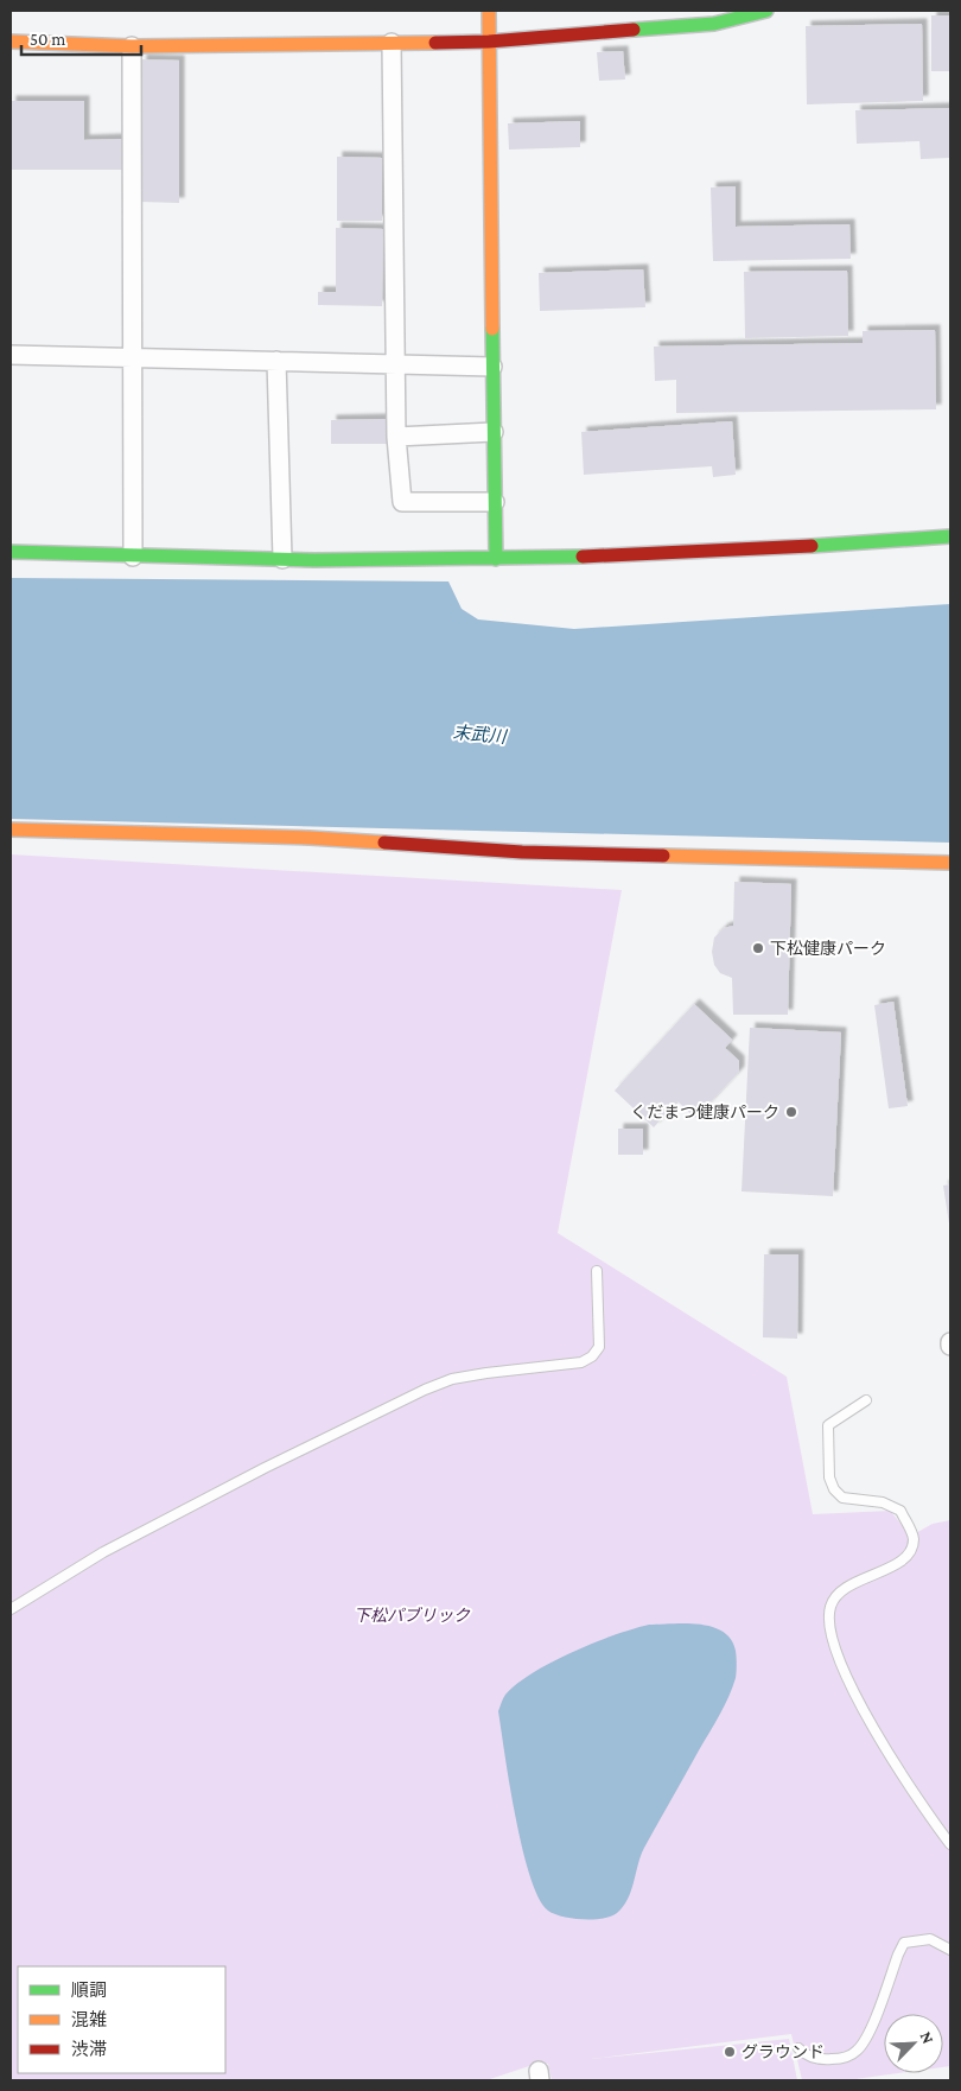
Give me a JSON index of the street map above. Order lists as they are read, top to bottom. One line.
{"water":["末武川"],"parks":["下松パブリック"],"places":["下松健康パーク","くだまつ健康パーク","グラウンド"],"legend":["順調","混雑","渋滞"],"scale_bar":"50 m","north":"top right"}
